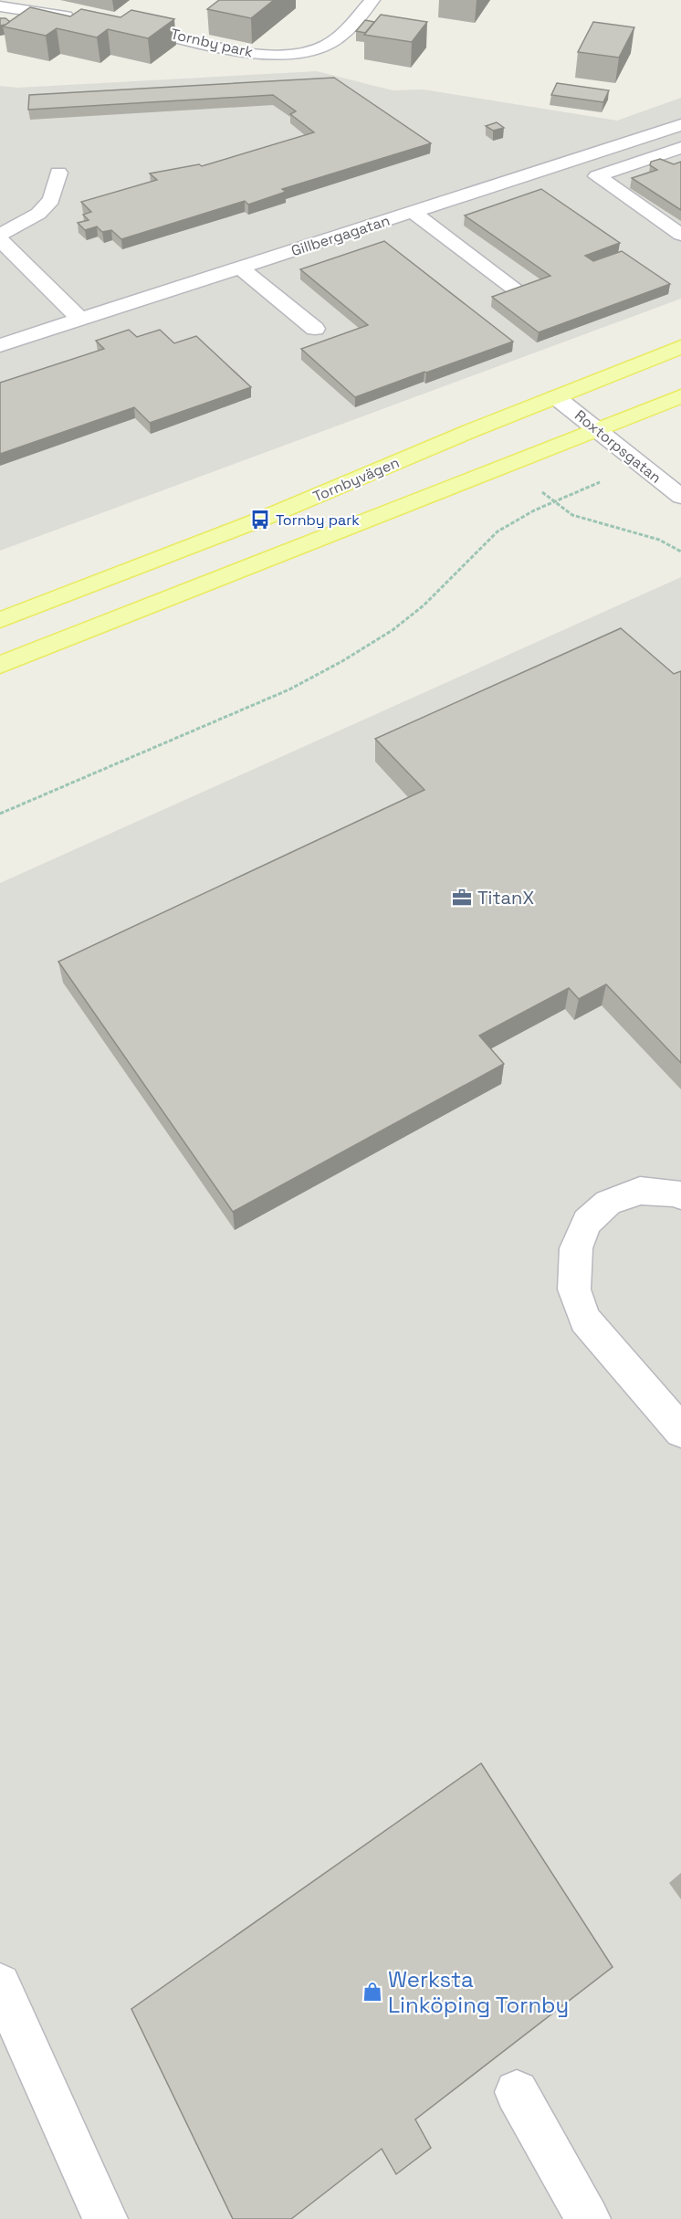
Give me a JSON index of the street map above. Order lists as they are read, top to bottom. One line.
{"streets":{"main road":["Tornbyvägen"],"street":["Tornby park","Gillbergagatan","Roxtorpsgatan"]},"crossings":[["Roxtorpsgatan","Tornbyvägen"]],"places":{"bus stop":["Tornby park"],"office":["TitanX"],"shop":["Werksta Linköping Tornby"]}}
